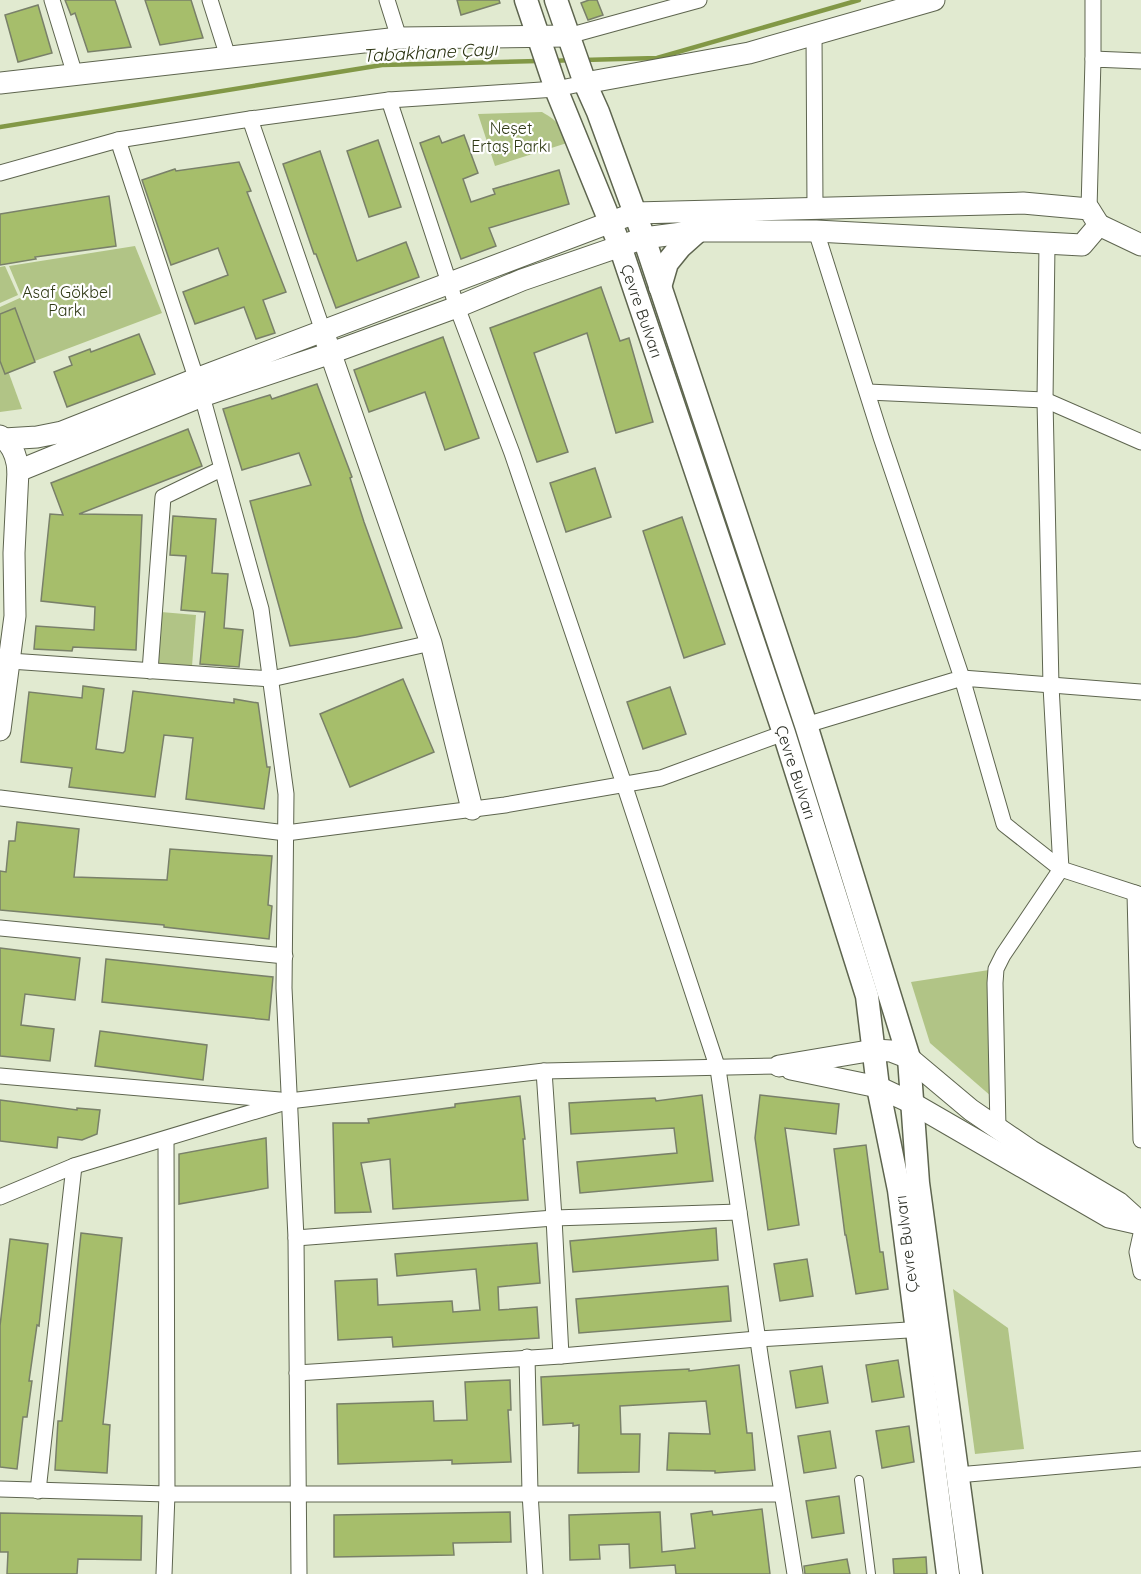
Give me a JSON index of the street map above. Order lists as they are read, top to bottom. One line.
{"streets":{"main road":["Çevre Bulvarı"]},"water":["Tabakhane Çayı"],"parks":["Neşet Ertaş Parkı","Asaf Gökbel Parkı"]}
